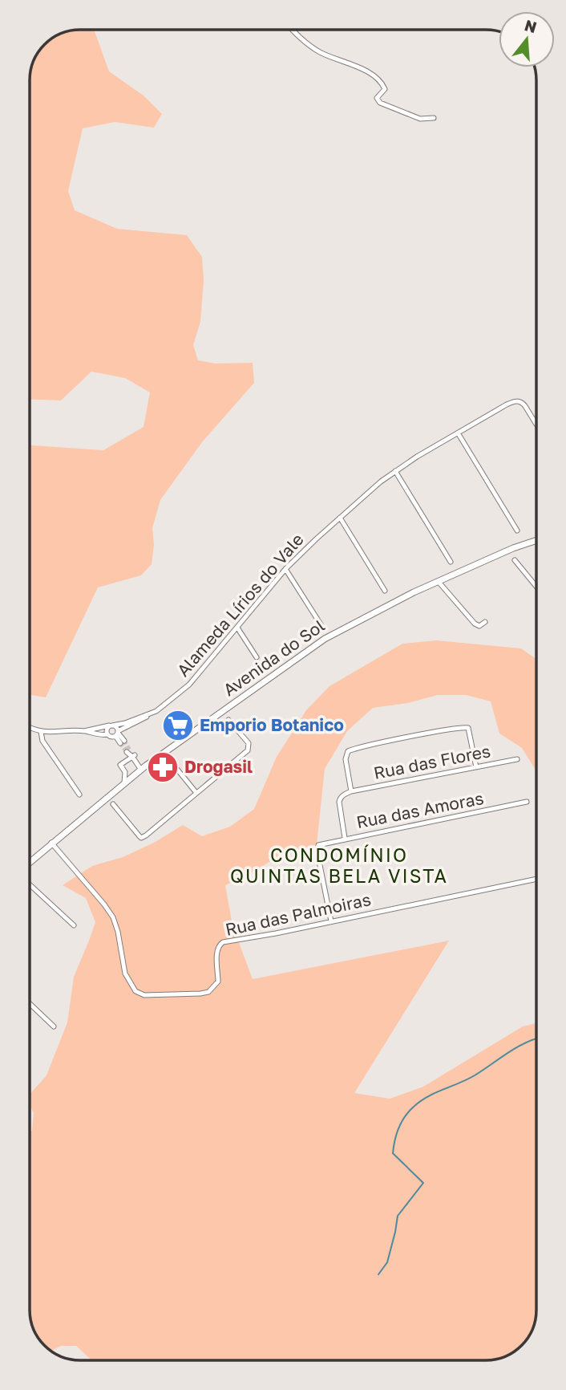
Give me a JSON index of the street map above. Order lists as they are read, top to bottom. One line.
{"streets":{"street":["Alameda Lírios do Vale","Avenida do Sol","Rua das Flores","Rua das Amoras","Rua das Palmoiras"]},"crossings":[["Avenida do Sol","Rua das Palmoiras"],["Rua das Amoras","Rua das Palmoiras"]],"districts":["CONDOMÍNIO QUINTAS BELA VISTA"],"places":{"supermarket":["Emporio Botanico"],"pharmacy":["Drogasil"]},"north":"top"}
